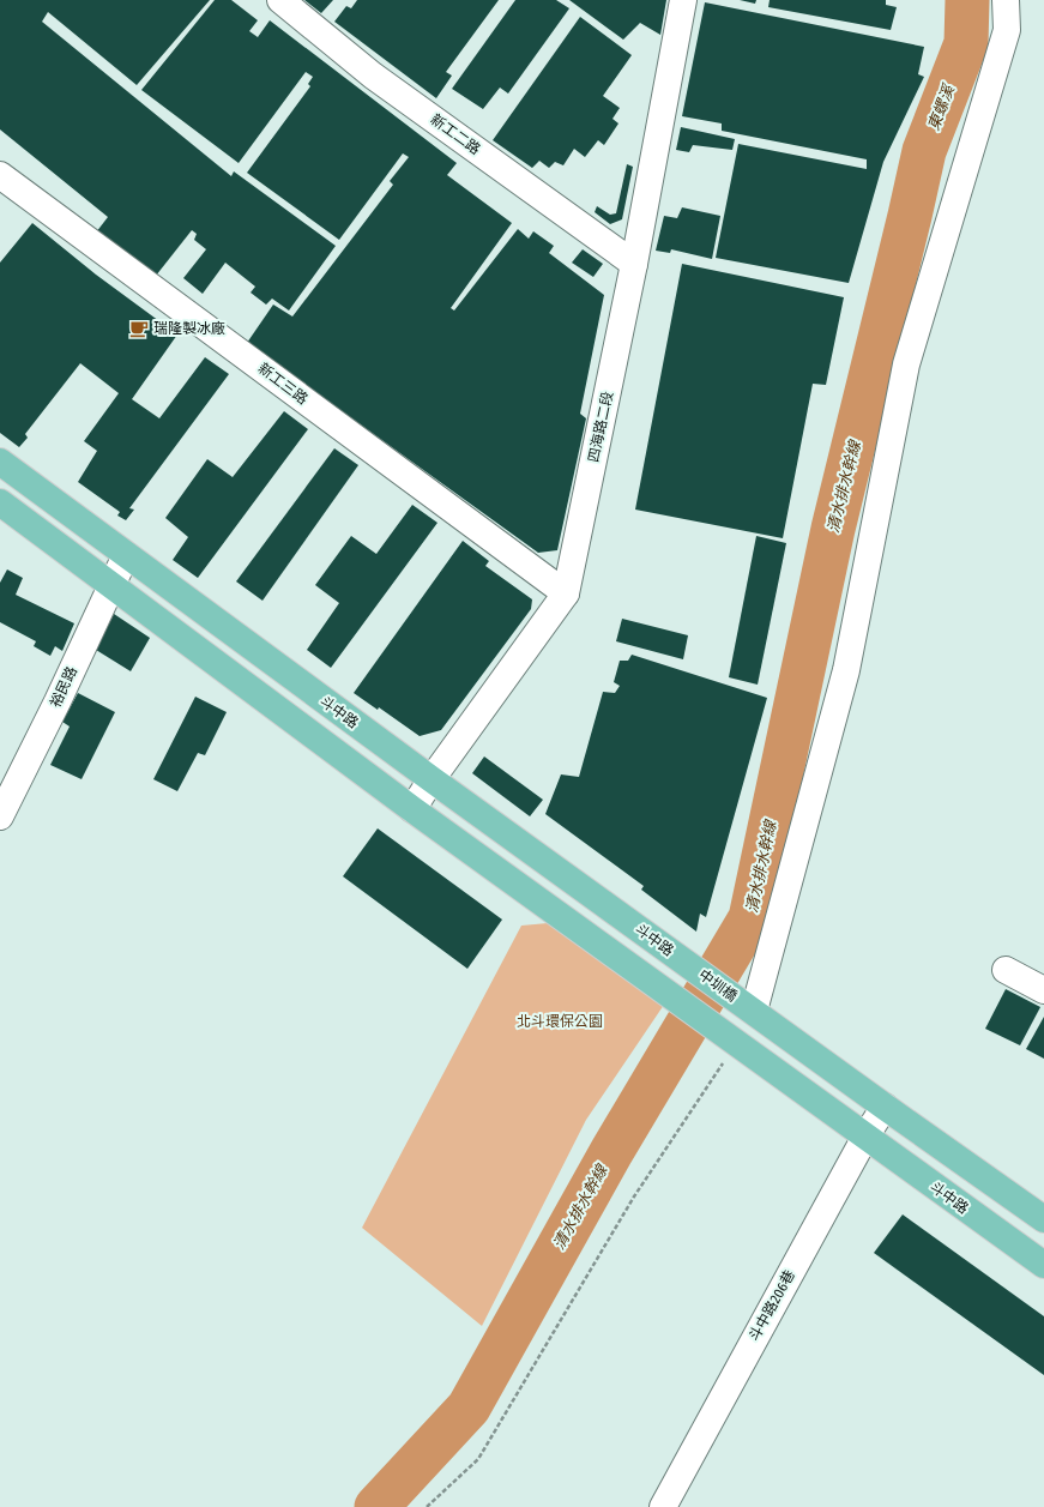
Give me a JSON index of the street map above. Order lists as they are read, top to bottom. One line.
{"streets":{"main road":["斗中路","中圳橋"],"street":["新工二路","新工三路","四海路二段","裕民路","斗中路206巷"]},"crossings":[["新工二路","四海路二段"],["新工三路","四海路二段"],["四海路二段","斗中路"],["裕民路","斗中路"],["斗中路","中圳橋"],["斗中路","斗中路206巷"]],"water":["東螺溪","清水排水幹線"],"parks":["北斗環保公園"],"places":{"cafe":["瑞隆製冰廠"]}}
